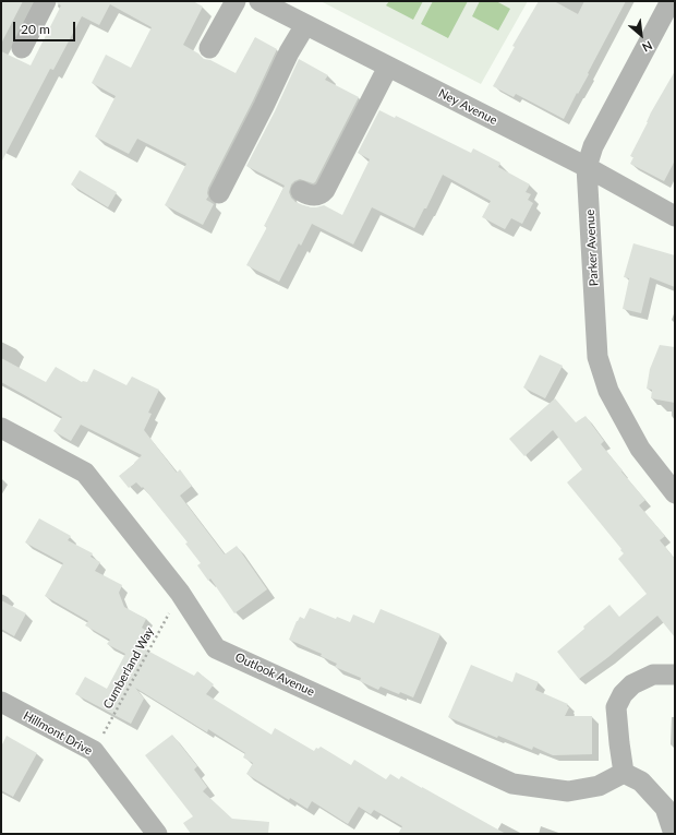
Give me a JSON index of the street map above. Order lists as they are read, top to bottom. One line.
{"streets":{"street":["Ney Avenue","Parker Avenue","Outlook Avenue","Hillmont Drive"],"path":["Cumberland Way"]},"crossings":[["Ney Avenue","Parker Avenue"],["Cumberland Way","Outlook Avenue"],["Cumberland Way","Hillmont Drive"]],"scale_bar":"20 m","north":"bottom right"}
